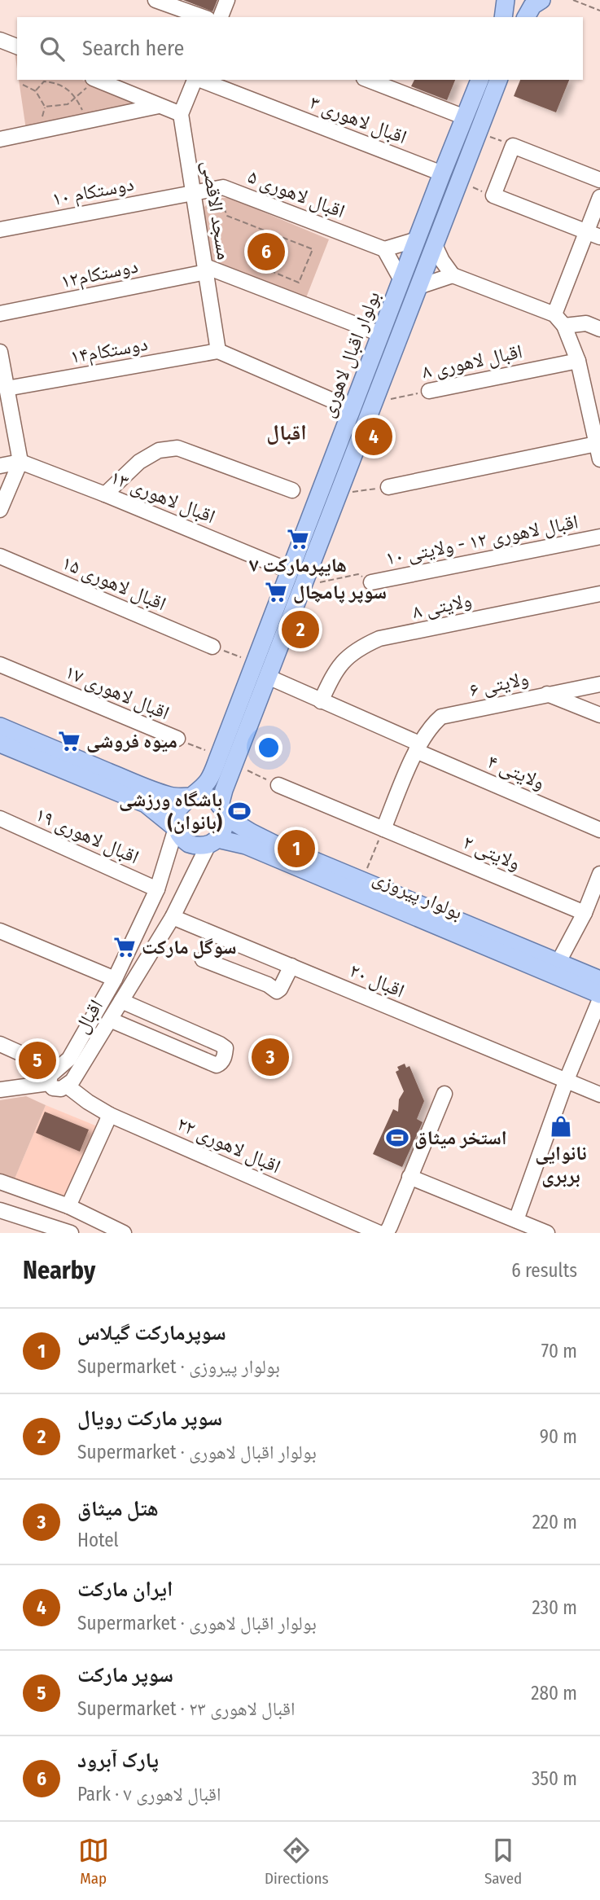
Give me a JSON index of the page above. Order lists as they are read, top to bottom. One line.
{"streets":{"main road":["بولوار اقبال لاهوری","بولوار پیروزی"],"street":["اقبال لاهوری ۳","دوستکام ۱۰","اقبال لاهوری ۵","مسجد الاقصی","دوستکام۱۲","دوستکام۱۴","اقبال لاهوری ۸","اقبال لاهوری ۱۳","اقبال لاهوری ۱۲ - ولایتی ۱۰","اقبال لاهوری ۱۵","ولایتی ۸","ولایتی ۶","اقبال لاهوری ۱۷","ولایتی ۴","اقبال لاهوری ۱۹","ولایتی ۲","اقبال ۲۰","اقبال","اقبال لاهوری ۲۲"]},"crossings":[["اقبال لاهوری ۳","بولوار اقبال لاهوری"],["دوستکام ۱۰","اقبال لاهوری ۵"],["دوستکام ۱۰","مسجد الاقصی"],["اقبال لاهوری ۵","مسجد الاقصی"],["مسجد الاقصی","دوستکام۱۲"],["مسجد الاقصی","دوستکام۱۴"],["بولوار اقبال لاهوری","اقبال لاهوری ۸"],["بولوار اقبال لاهوری","اقبال لاهوری ۱۳"],["بولوار اقبال لاهوری","اقبال لاهوری ۱۷"],["بولوار اقبال لاهوری","ولایتی ۴"],["بولوار اقبال لاهوری","بولوار پیروزی"],["بولوار اقبال لاهوری","اقبال"],["ولایتی ۸","ولایتی ۴"],["ولایتی ۶","ولایتی ۴"],["ولایتی ۶","ولایتی ۲"],["اقبال لاهوری ۱۷","ولایتی ۲"],["اقبال لاهوری ۱۹","اقبال"],["بولوار پیروزی","اقبال"],["اقبال ۲۰","اقبال"],["اقبال","اقبال لاهوری ۲۲"]],"districts":["اقبال"],"places":{"supermarket":["هایپرمارکت ۷","سوپر‌ پامچال","میوه فروشی","سوگل مارکت"],"sports":["باشگاه ورزشی (بانوان)","استخر میثاق"],"shop":["نانوایی بربری"]},"page":{"search":"Search here","pins":["6","4","2","1","3","5"],"heading":["Nearby","6 results"],"list":[{"mark":"1","name":"سوپرمارکت گیلاس","note":"Supermarket · بولوار پیروزی","value":"70 m"},{"mark":"2","name":"سوپر مارکت رویال","note":"Supermarket · بولوار اقبال لاهوری","value":"90 m"},{"mark":"3","name":"هتل میثاق","note":"Hotel","value":"220 m"},{"mark":"4","name":"ایران مارکت","note":"Supermarket · بولوار اقبال لاهوری","value":"230 m"},{"mark":"5","name":"سوپر مارکت","note":"Supermarket · اقبال لاهوری ۲۳","value":"280 m"},{"mark":"6","name":"پارک آبرود","note":"Park · اقبال لاهوری ۷","value":"350 m"}],"nav":["Map","Directions","Saved"]}}
